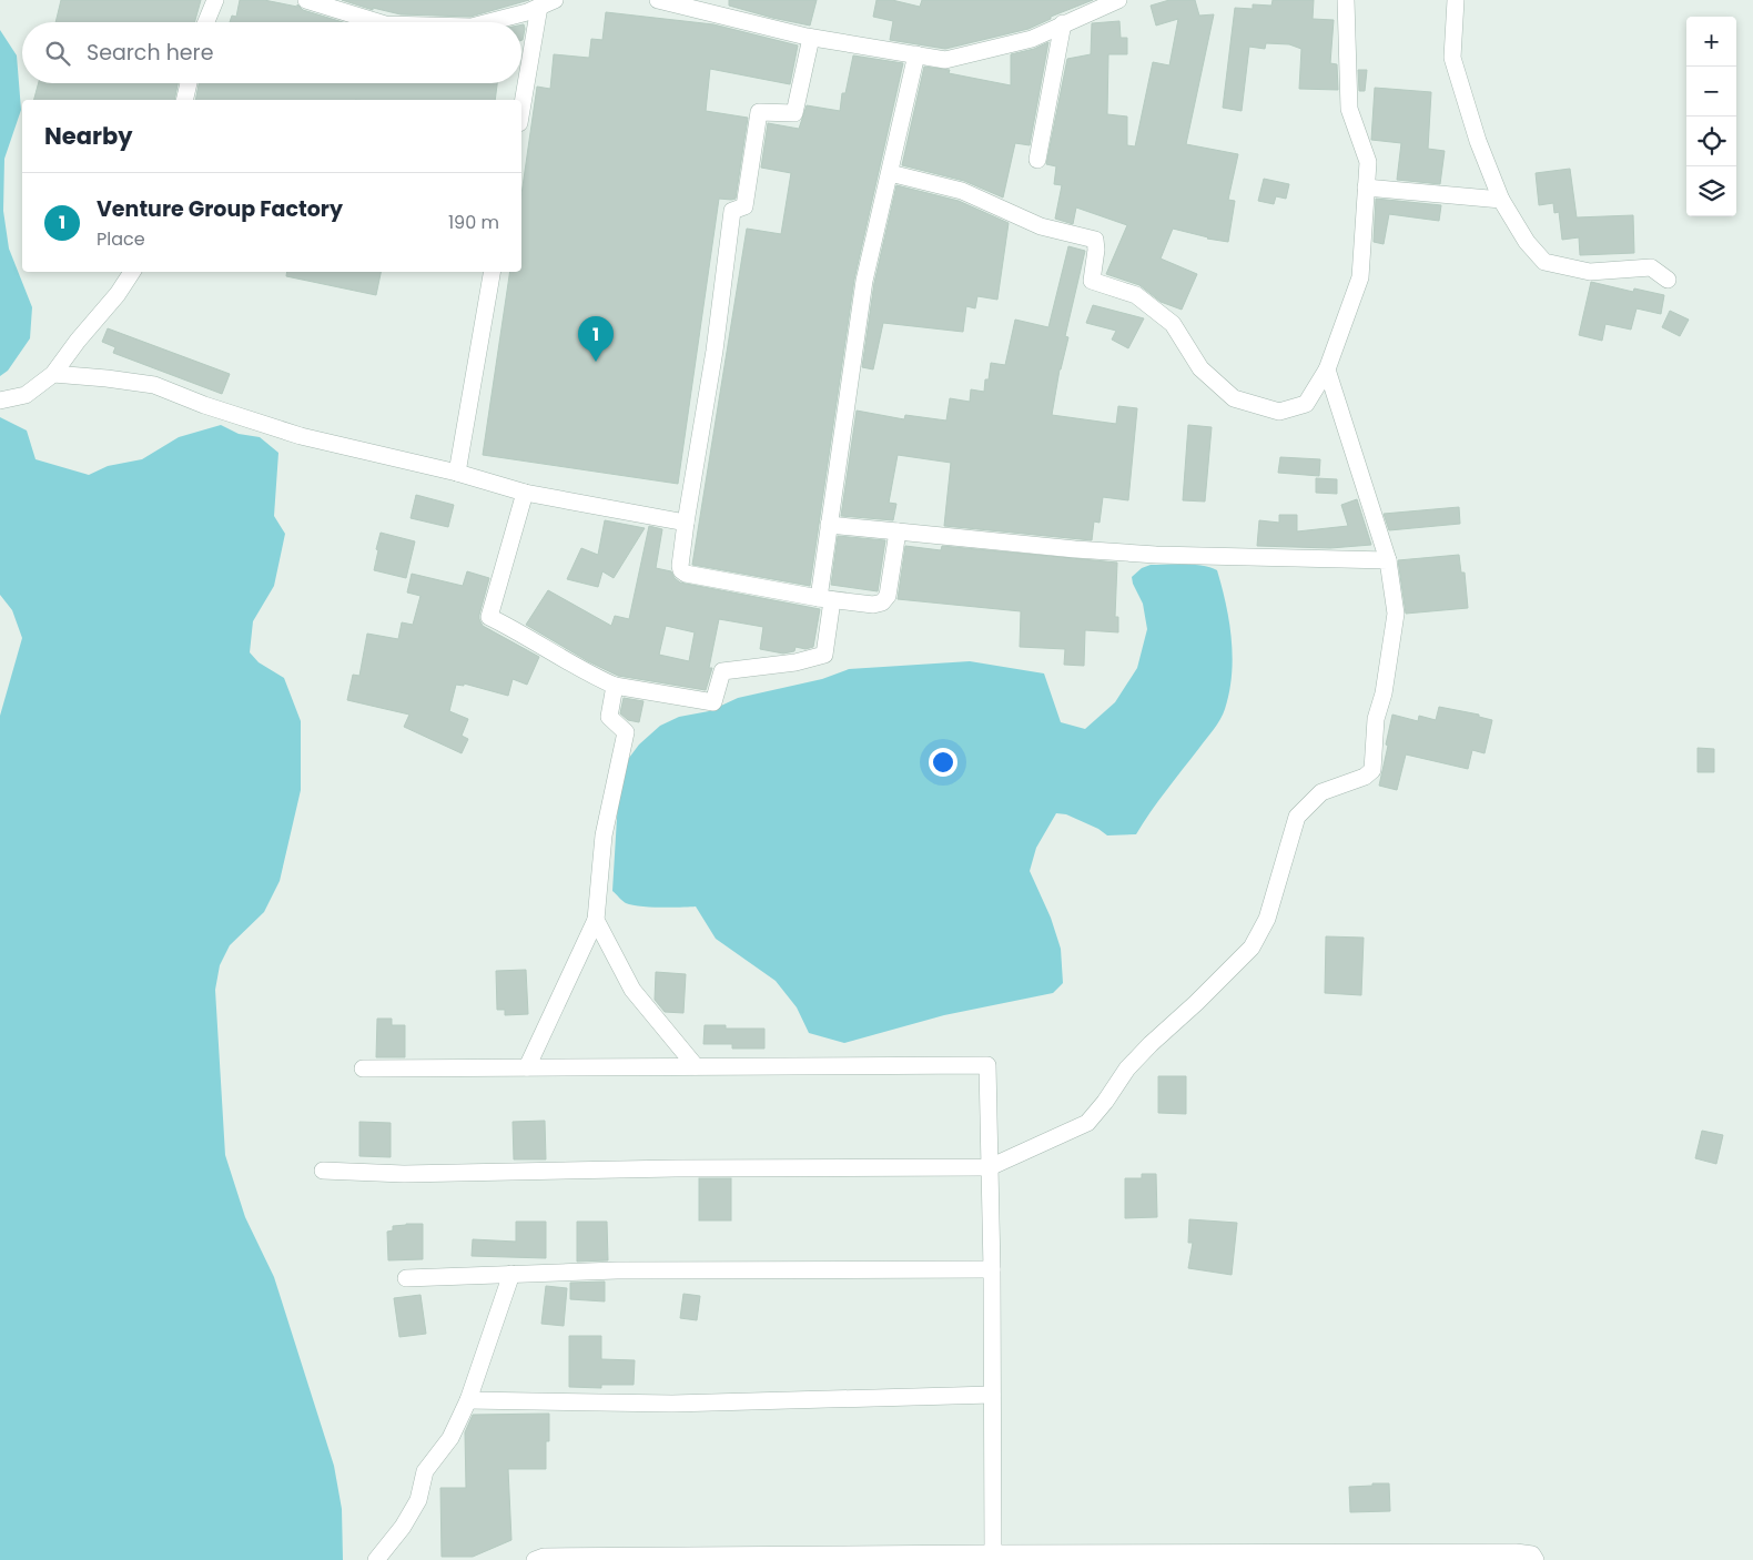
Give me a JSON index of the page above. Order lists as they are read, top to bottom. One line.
{"page":{"map_buttons":["+","−"],"search":"Search here","heading":"Nearby","list":[{"mark":"1","name":"Venture Group Factory","note":"Place","value":"190 m"}],"pins":"1"}}
